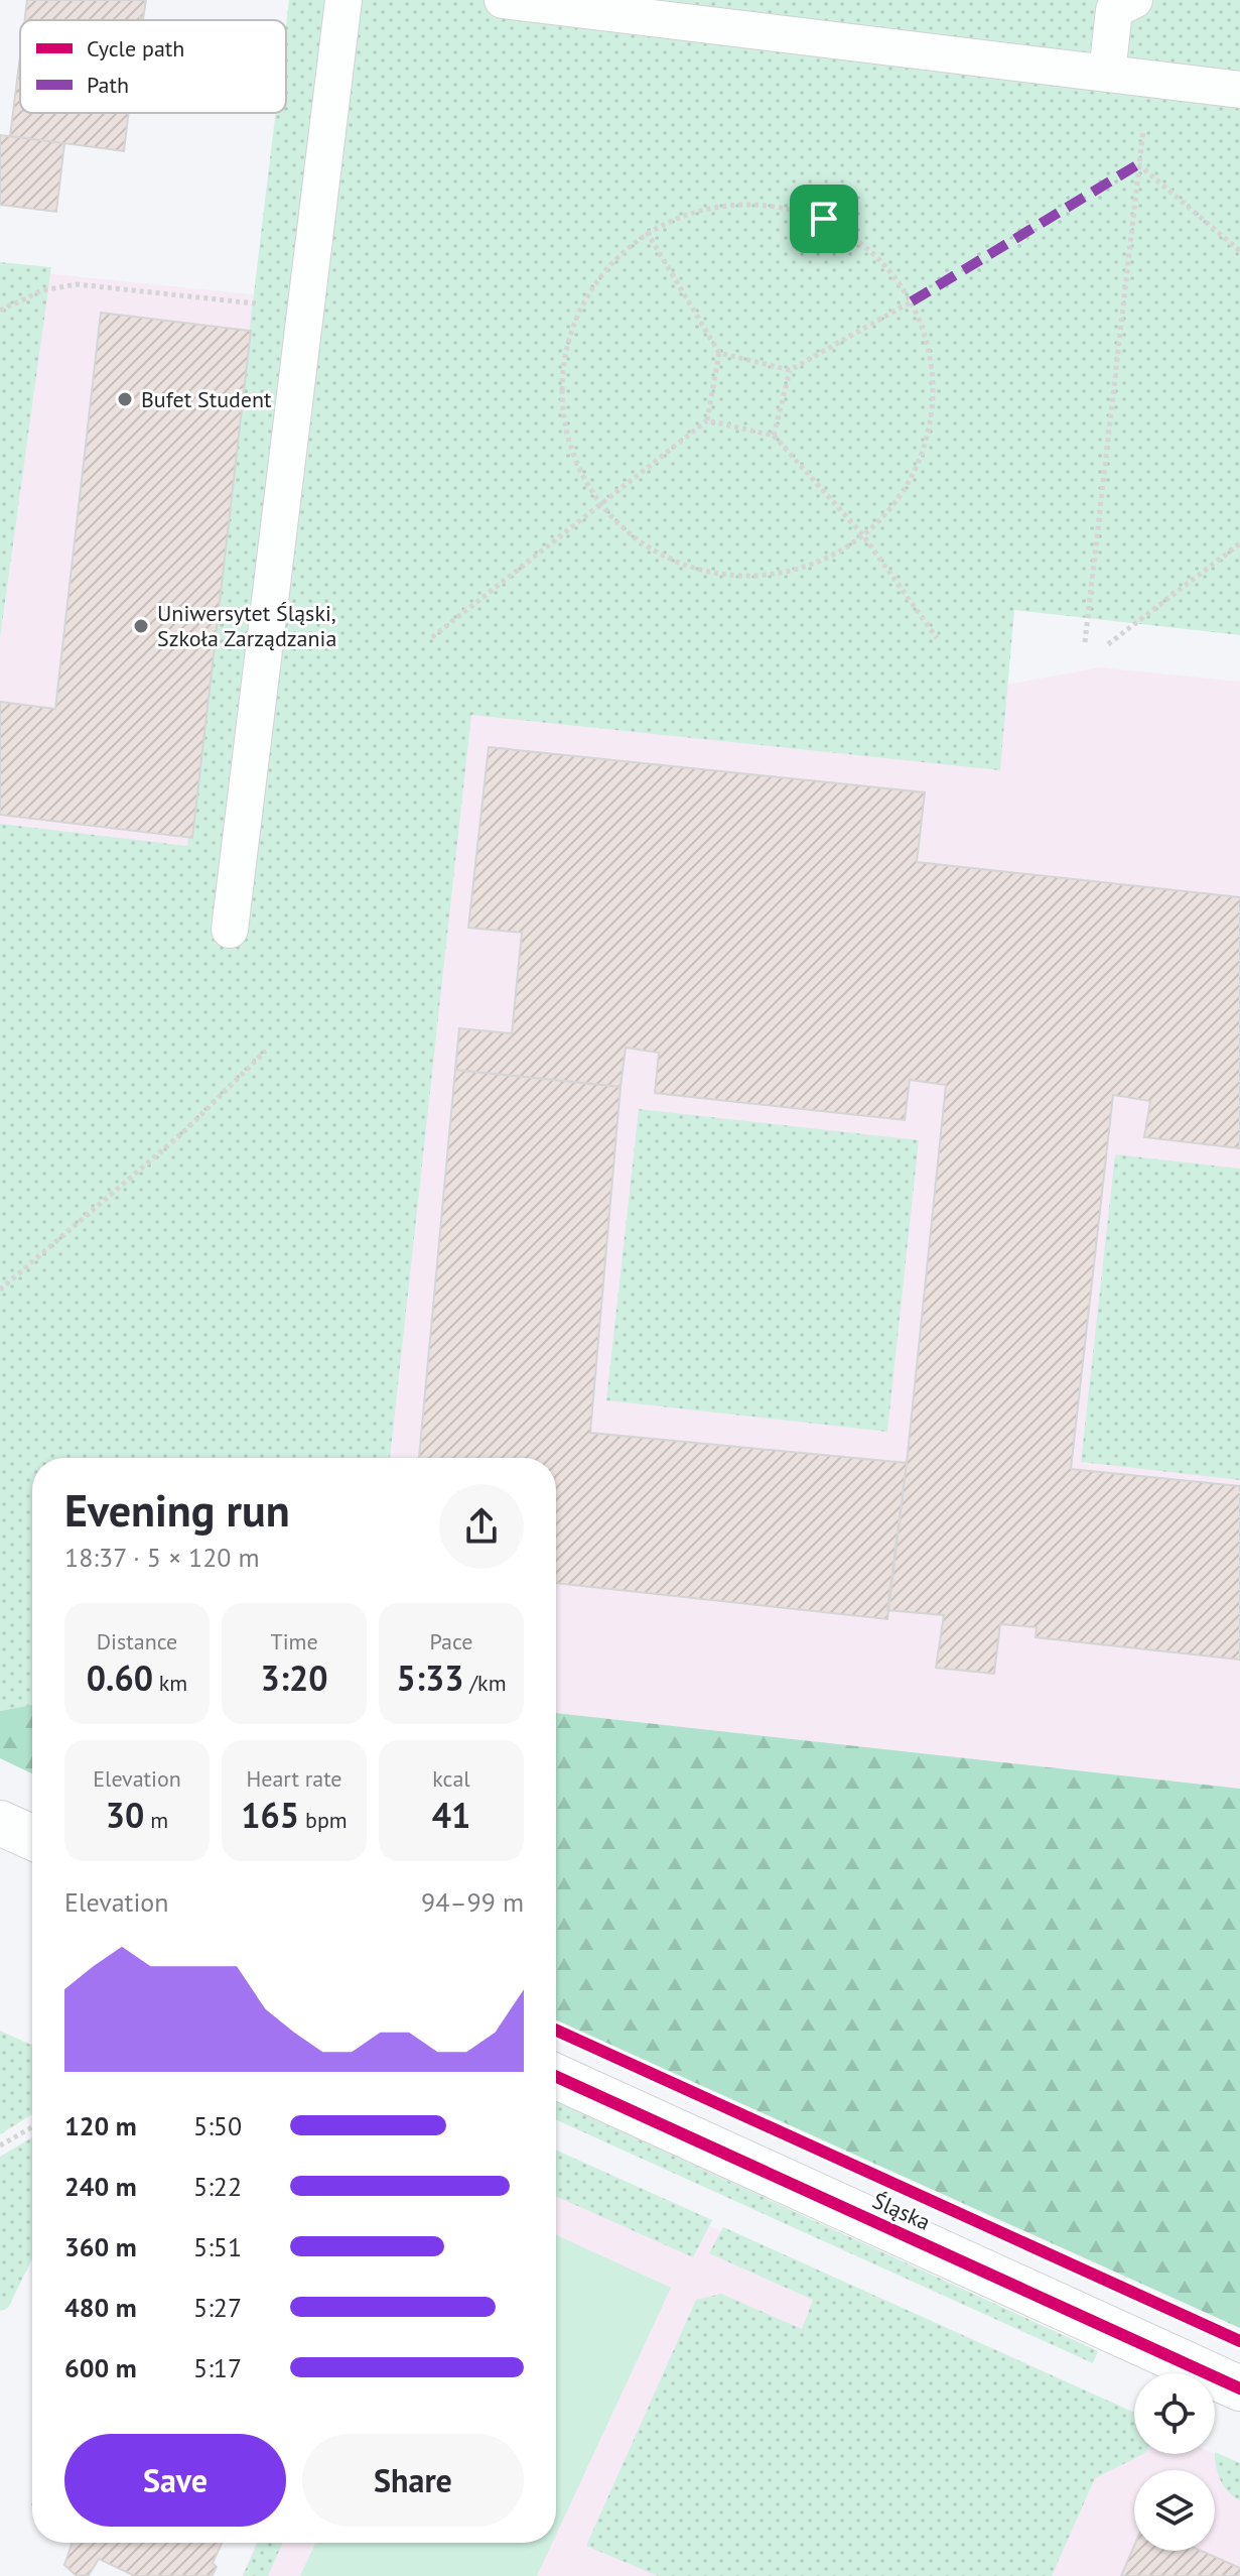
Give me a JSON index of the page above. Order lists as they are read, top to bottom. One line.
{"streets":{"street":["Śląska"]},"places":["Bufet Student","Uniwersytet Śląski, Szkoła Zarządzania"],"legend":["Cycle path","Path"],"page":{"heading":["Evening run","18:37 · 5 × 120 m"],"stats":[["Distance","0.60 km"],["Time","3:20"],["Pace","5:33 /km"],["Elevation","30 m"],["Heart rate","165 bpm"],["kcal","41"]],"chart":["Elevation","94–99 m"],"list":[{"name":"120 m","note":"5:50"},{"name":"240 m","note":"5:22"},{"name":"360 m","note":"5:51"},{"name":"480 m","note":"5:27"},{"name":"600 m","note":"5:17"}],"buttons":["Save","Share"]}}
